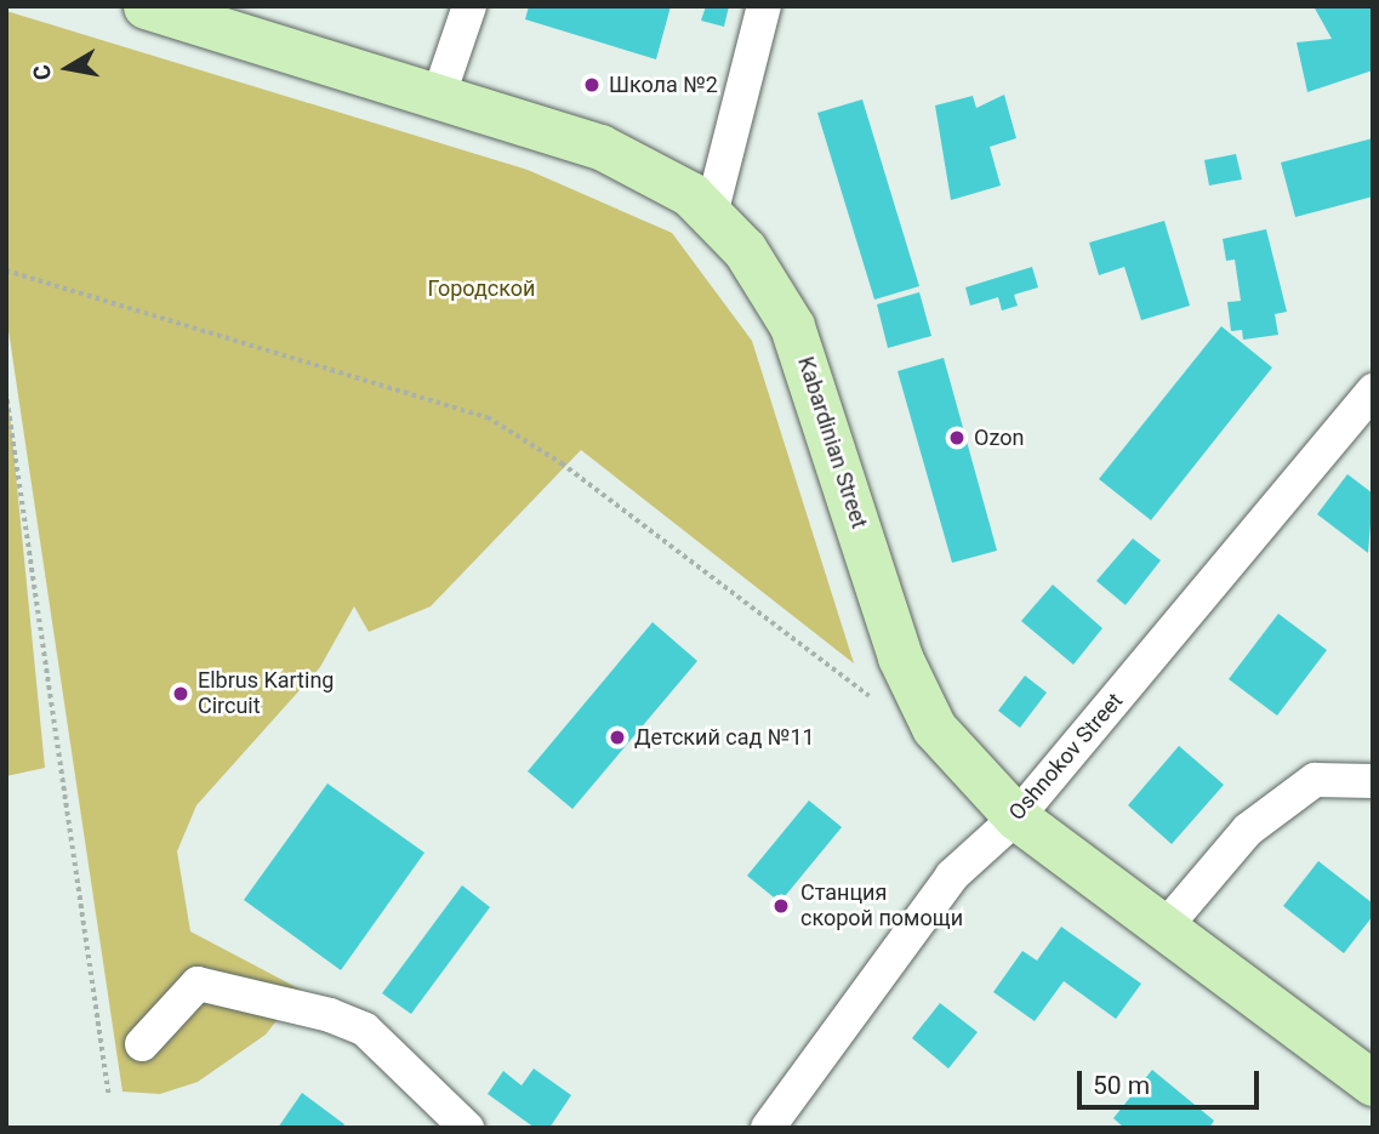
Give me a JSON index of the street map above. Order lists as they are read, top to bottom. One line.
{"streets":{"main road":["Kabardinian Street"],"street":["Oshnokov Street"]},"crossings":[["Kabardinian Street","Oshnokov Street"]],"parks":["Городской"],"places":["Школа №2","Ozon","Elbrus Karting Circuit","Детский сад №11","Станция скорой помощи"],"scale_bar":"50 m","north":"left"}
